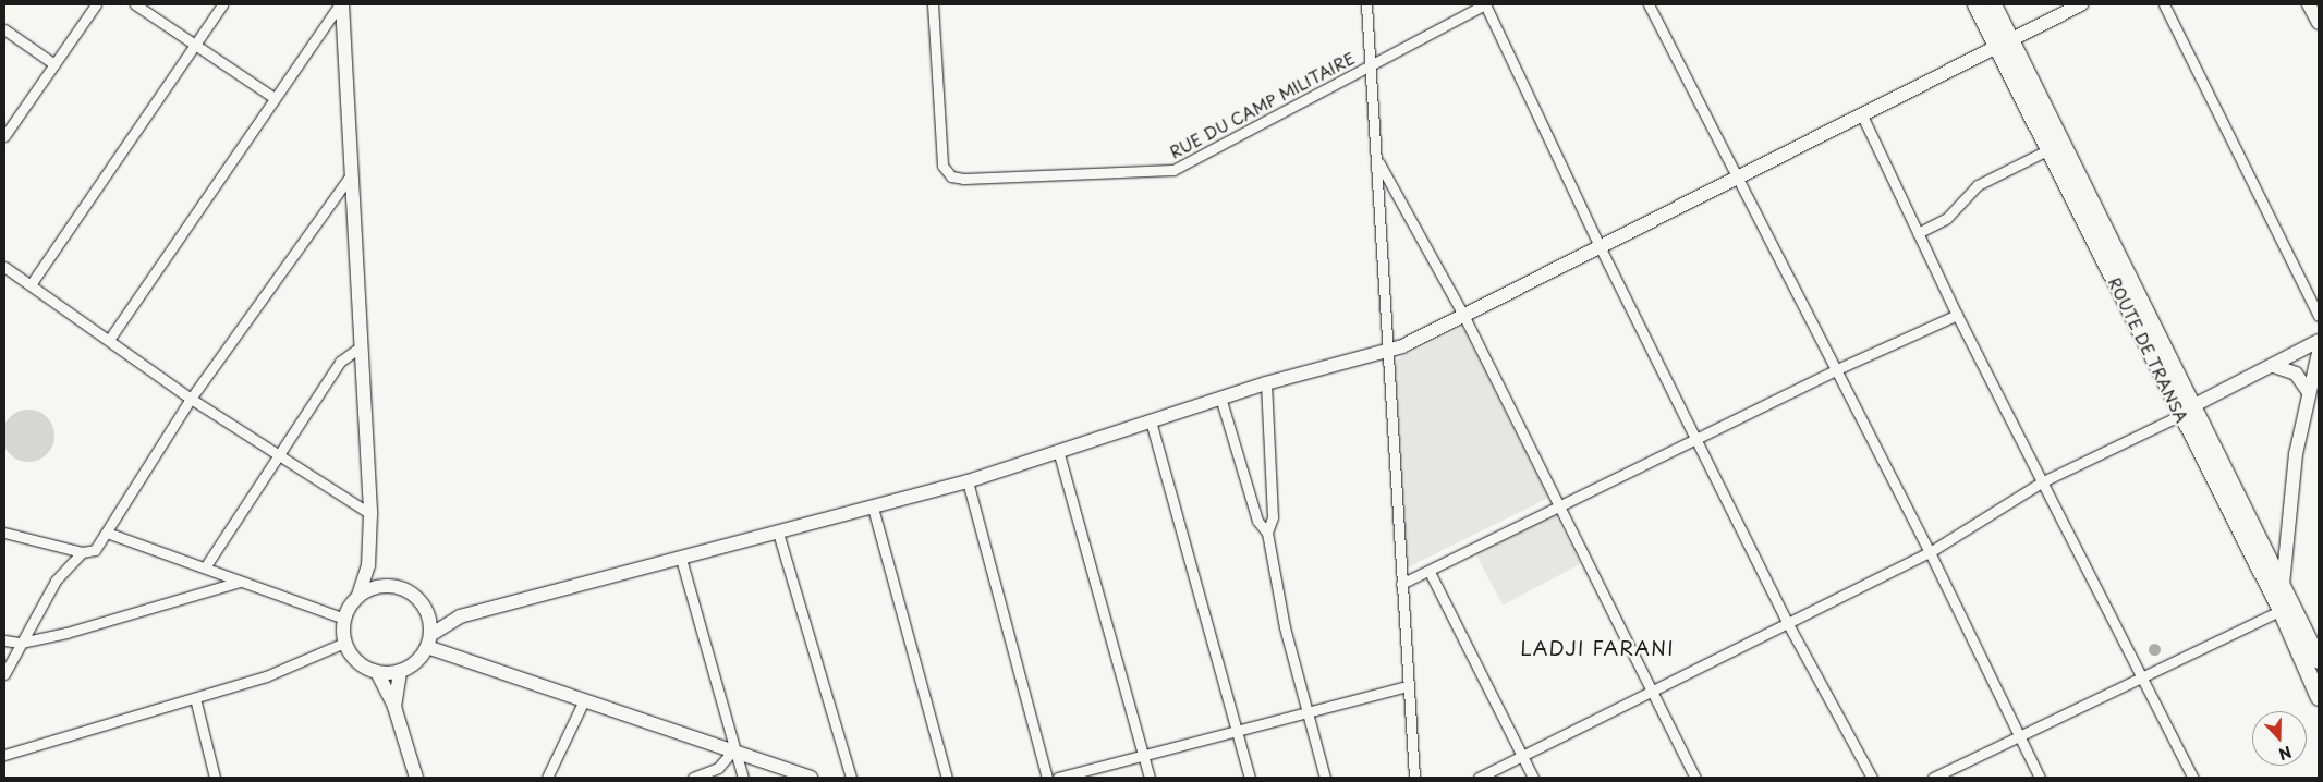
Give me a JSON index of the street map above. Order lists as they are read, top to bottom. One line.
{"streets":{"main road":["ROUTE DE TRANSA"],"street":["RUE DU CAMP MILITAIRE"]},"districts":["LADJI FARANI"],"north":"bottom"}
